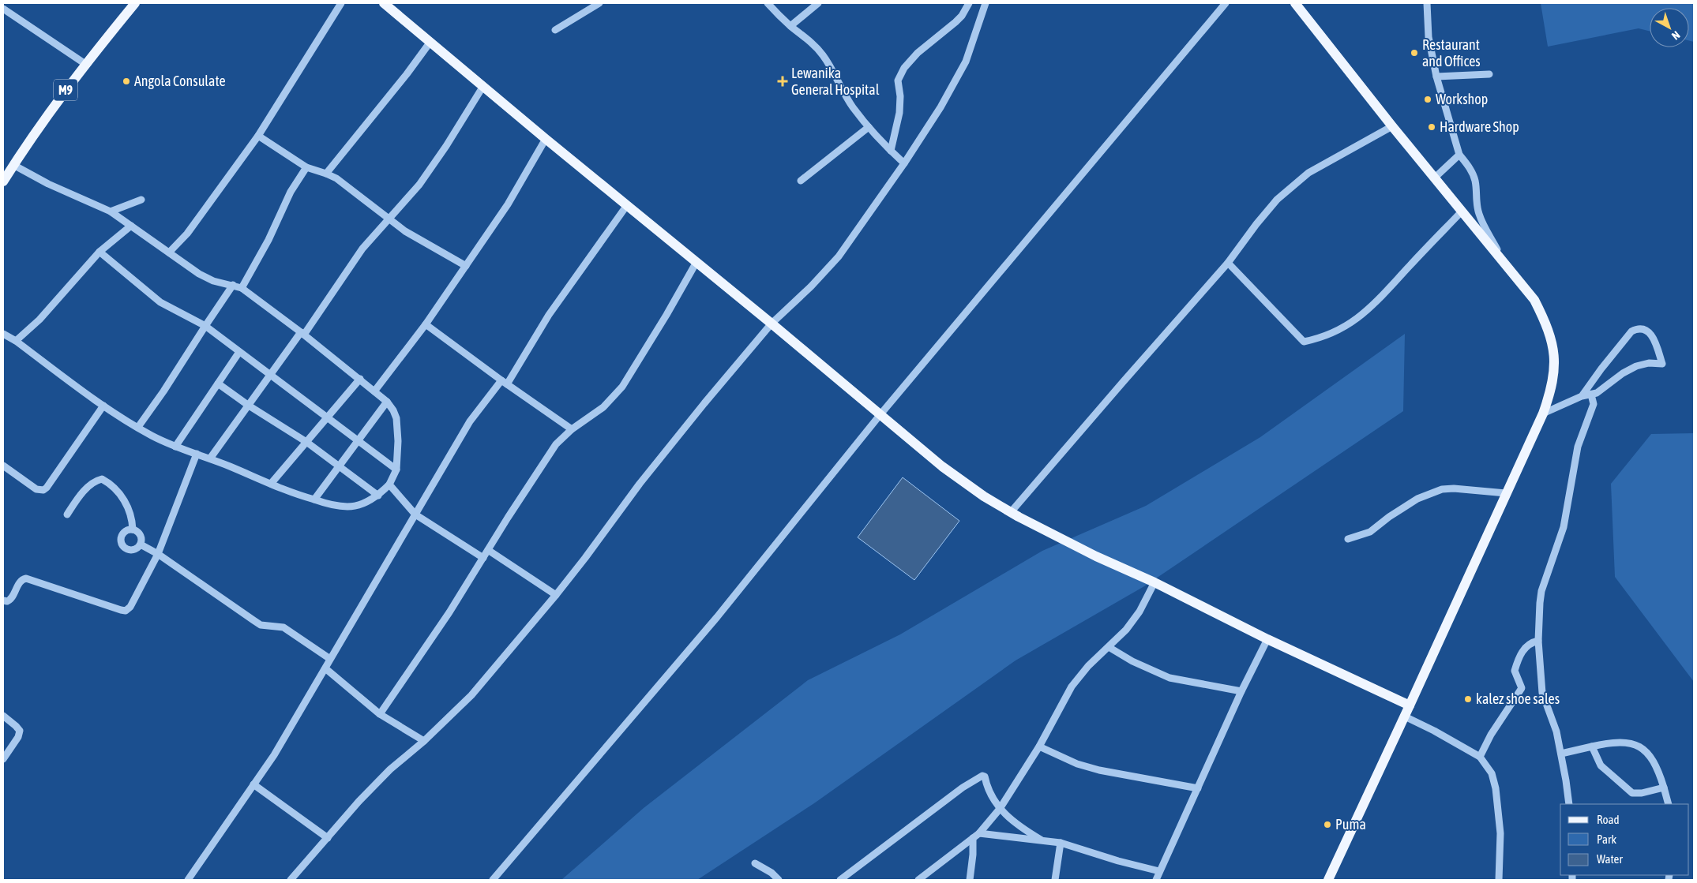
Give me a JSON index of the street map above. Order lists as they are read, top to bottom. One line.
{"streets":{"main road":["M9"]},"places":{"other":["Restaurant and Offices","Angola Consulate","Workshop","Hardware Shop","kalez shoe sales","Puma"],"health":["Lewanika General Hospital"]},"legend":["Road","Park","Water"],"north":"bottom right"}
